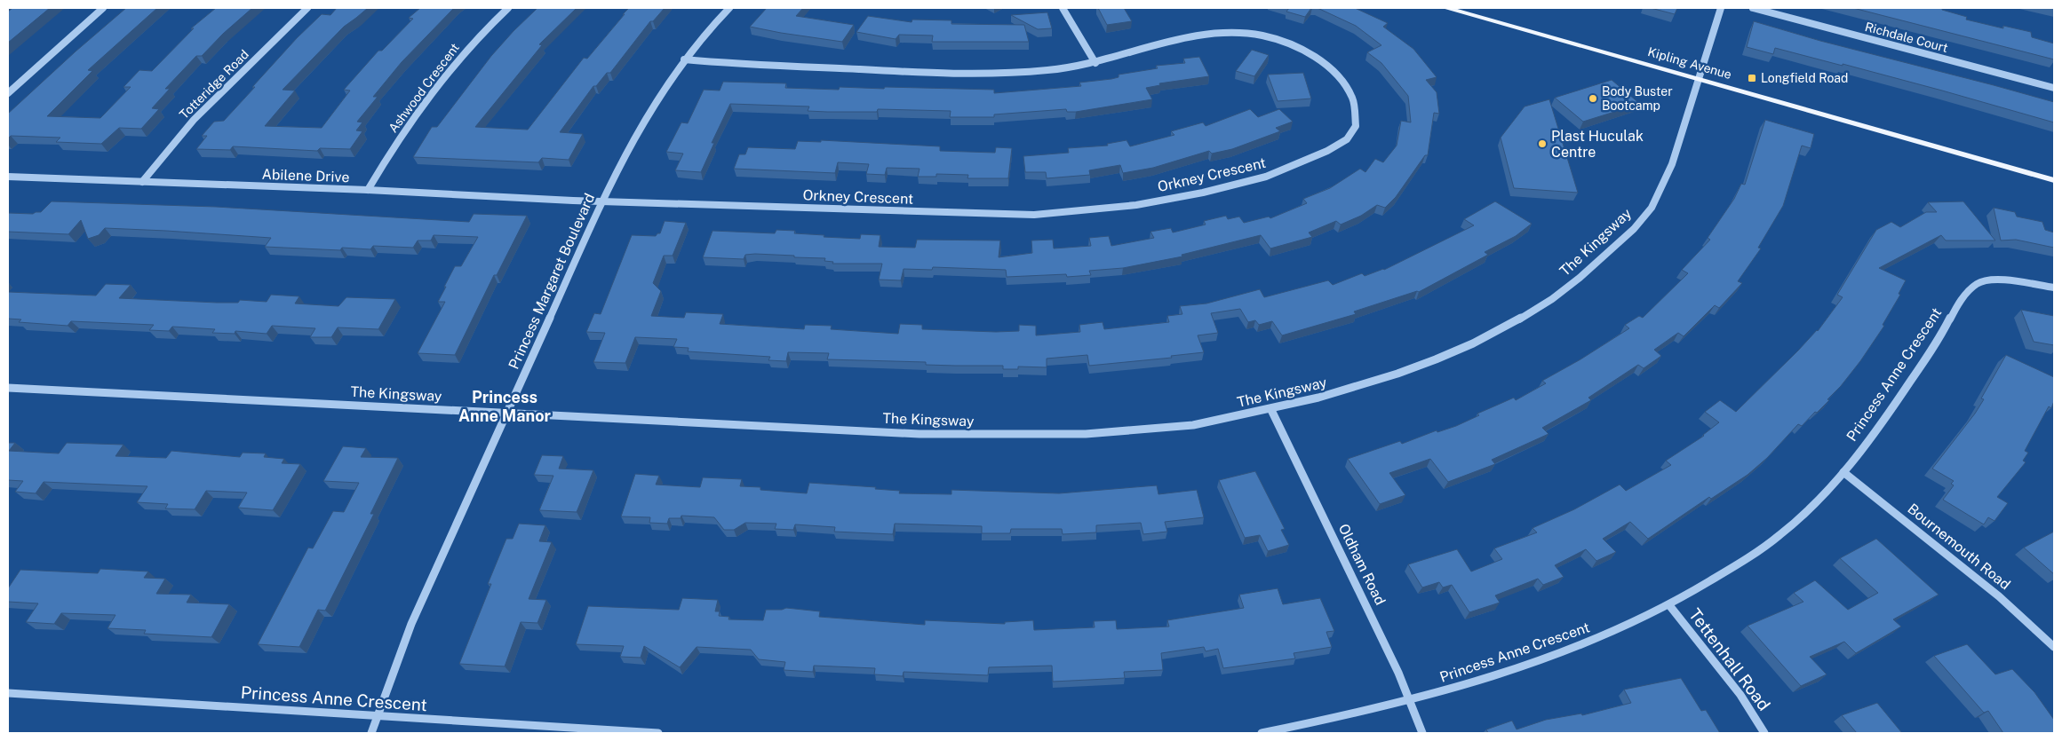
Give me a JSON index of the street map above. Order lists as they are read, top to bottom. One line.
{"streets":{"main road":["Kipling Avenue"],"street":["Richdale Court","Totteridge Road","Ashwood Crescent","Orkney Crescent","Abilene Drive","The Kingsway","Princess Margaret Boulevard","Princess Anne Crescent","Bournemouth Road","Oldham Road","Tettenhall Road"]},"crossings":[["Kipling Avenue","The Kingsway"],["Totteridge Road","Abilene Drive"],["Ashwood Crescent","Abilene Drive"],["Orkney Crescent","Abilene Drive"],["Orkney Crescent","Princess Margaret Boulevard"],["Abilene Drive","Princess Margaret Boulevard"],["The Kingsway","Princess Margaret Boulevard"],["The Kingsway","Oldham Road"],["Princess Margaret Boulevard","Princess Anne Crescent"],["Princess Anne Crescent","Bournemouth Road"],["Princess Anne Crescent","Oldham Road"],["Princess Anne Crescent","Tettenhall Road"]],"districts":["Princess Anne Manor"],"places":{"transit":["Longfield Road"],"other":["Body Buster Bootcamp","Plast Huculak Centre"]}}
